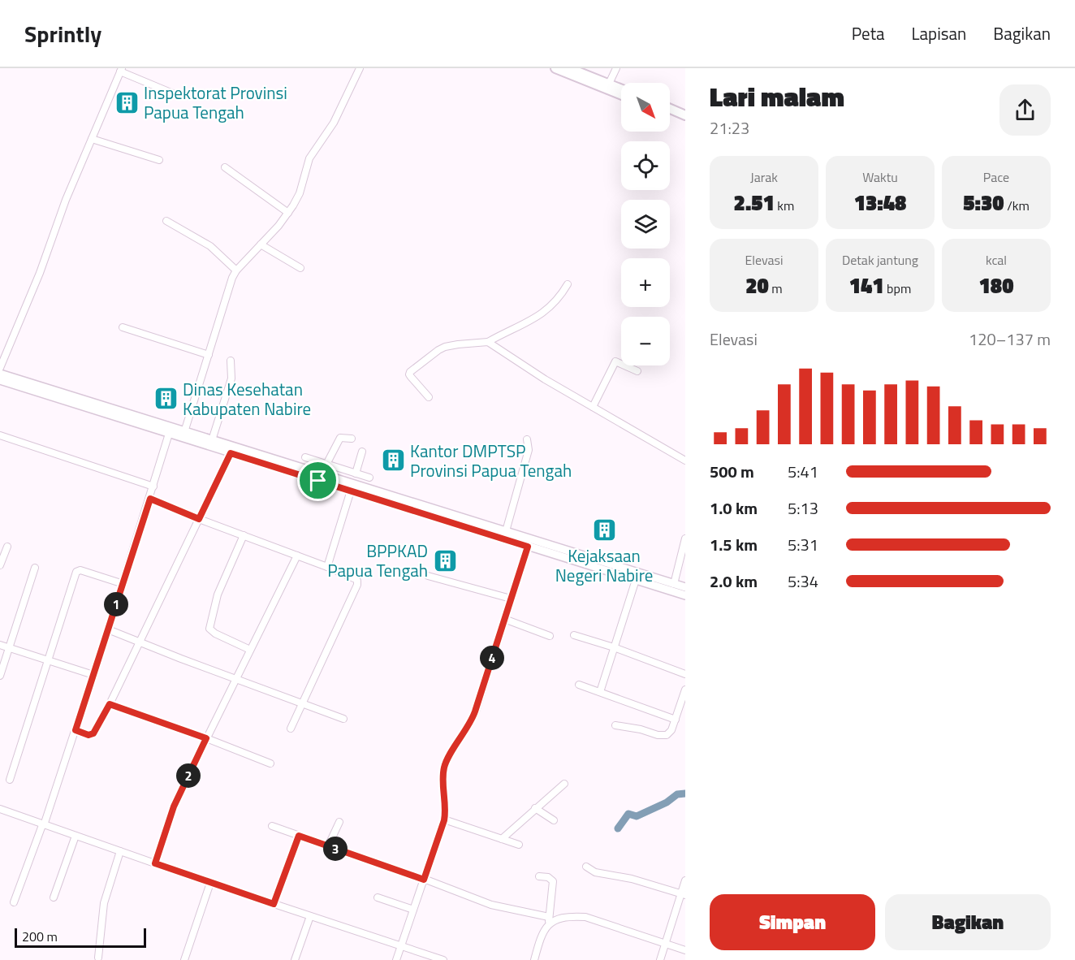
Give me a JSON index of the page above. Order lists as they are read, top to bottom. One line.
{"places":{"building":["Inspektorat Provinsi Papua Tengah","Dinas Kesehatan Kabupaten Nabire","Kantor DMPTSP Provinsi Papua Tengah","Kejaksaan Negeri Nabire","BPPKAD Papua Tengah"]},"scale_bar":"200 m","north":"bottom right","page":{"header":"Sprintly","nav":["Peta","Lapisan","Bagikan"],"heading":["Lari malam","21:23"],"map_buttons":["+","−"],"stats":[["Jarak","2.51 km"],["Waktu","13:48"],["Pace","5:30 /km"],["Elevasi","20 m"],["Detak jantung","141 bpm"],["kcal","180"]],"chart":["Elevasi","120–137 m"],"list":[{"name":"500 m","note":"5:41"},{"name":"1.0 km","note":"5:13"},{"name":"1.5 km","note":"5:31"},{"name":"2.0 km","note":"5:34"}],"pins":["1","4","2","3"],"buttons":["Simpan","Bagikan"],"scale":"200 m"}}
